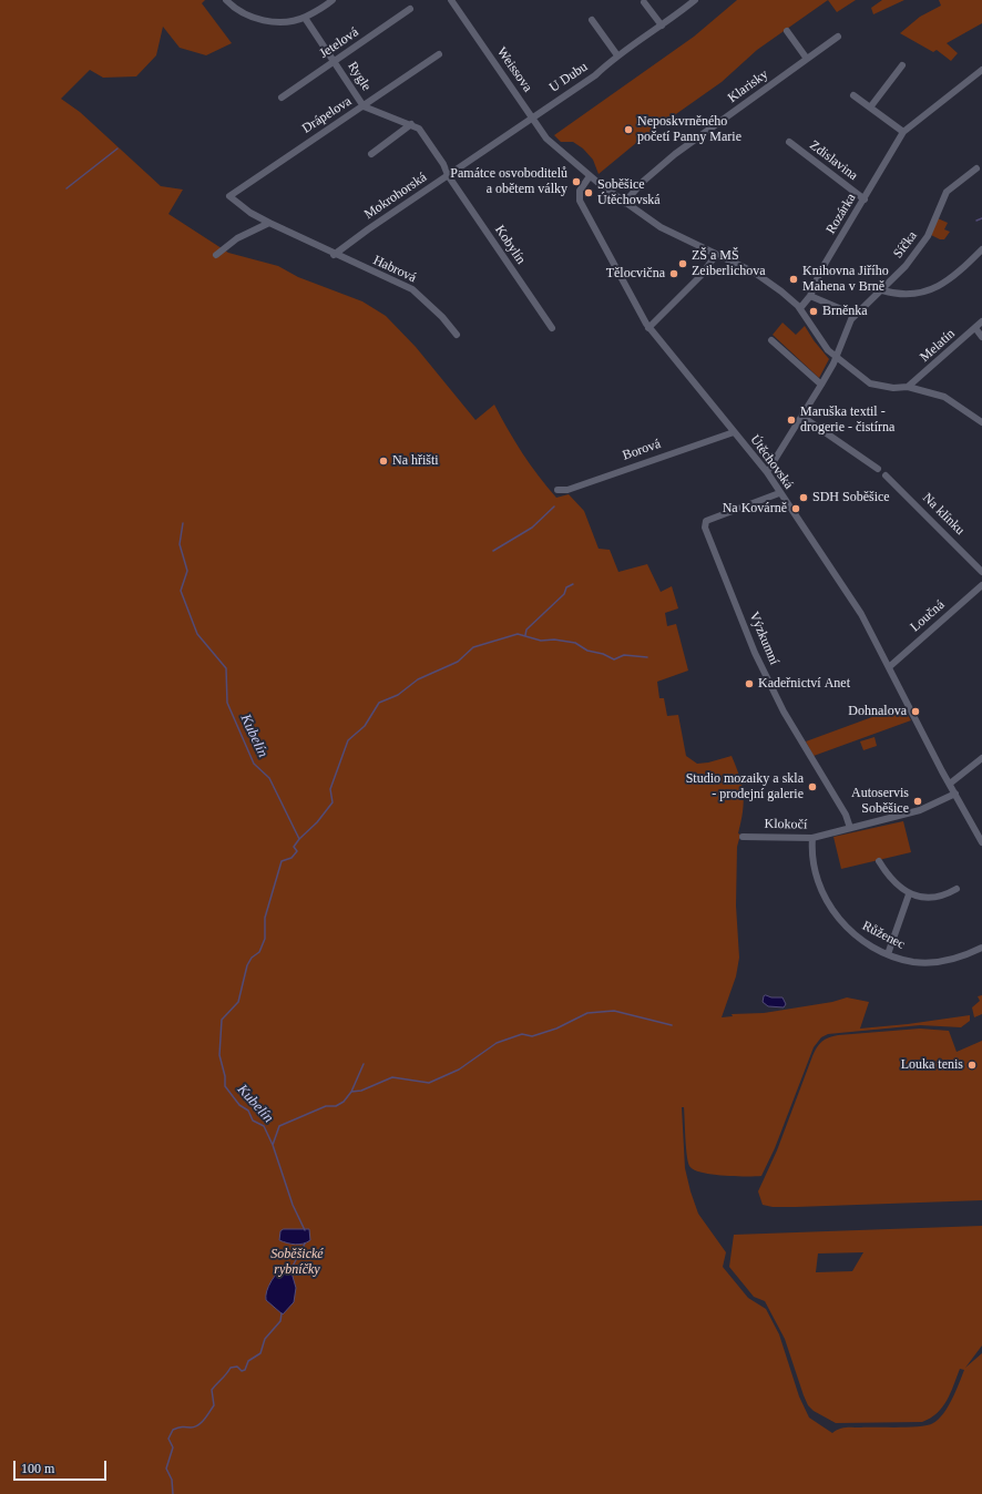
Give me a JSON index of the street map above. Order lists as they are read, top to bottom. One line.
{"streets":{"street":["Jetelová","Weissova","Rygle","U Dubu","Klarisky","Drápelova","Zdislavina","Mokrohorská","Rozárka","Kobylín","Síčka","Habrová","Melatín","Borová","Útěchovská","Na klínku","Loučná","Výzkumní","Klokočí","Růženec"]},"crossings":[["Jetelová","Rygle"],["Weissova","U Dubu"],["Weissova","Klarisky"],["Weissova","Mokrohorská"],["Weissova","Rozárka"],["Weissova","Síčka"],["Weissova","Melatín"],["Weissova","Útěchovská"],["Rygle","Drápelova"],["Rygle","Mokrohorská"],["Rygle","Kobylín"],["U Dubu","Mokrohorská"],["Zdislavina","Rozárka"],["Mokrohorská","Kobylín"],["Mokrohorská","Habrová"],["Borová","Útěchovská"],["Útěchovská","Loučná"],["Útěchovská","Výzkumní"],["Útěchovská","Klokočí"],["Výzkumní","Klokočí"],["Klokočí","Růženec"]],"water":["Kubelín"],"parks":["Soběšické rybníčky"],"places":["Neposkvrněného početí Panny Marie","Památce osvoboditelů a obětem války","Soběšice Útěchovská","ZŠ a MŠ Zeiberlichova","Tělocvična","Knihovna Jiřího Mahena v Brně","Brněnka","Maruška textil - drogerie - čistírna","Na hřišti","SDH Soběšice","Na Kovárně","Kadeřnictví Anet","Dohnalova","Studio mozaiky a skla - prodejní galerie","Autoservis Soběšice","Louka tenis"],"scale_bar":"100 m"}
